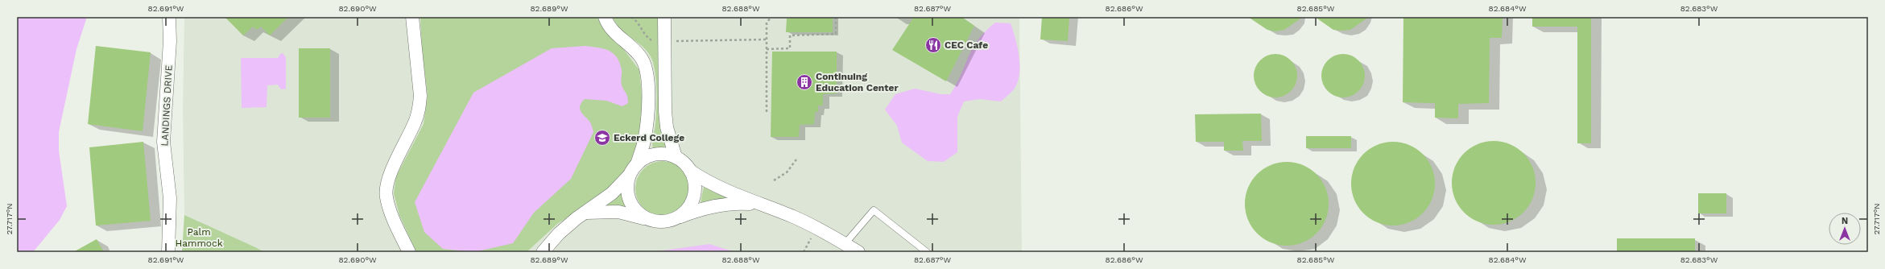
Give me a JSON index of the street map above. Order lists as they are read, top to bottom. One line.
{"streets":{"street":["LANDINGS DRIVE"]},"parks":["Palm Hammock"],"places":{"restaurant":["CEC Cafe"],"building":["Continuing Education Center"],"school or university":["Eckerd College"]},"north":"top","coordinates":["82.691°W","82.690°W","82.689°W","82.688°W","82.687°W","82.686°W","82.685°W","82.684°W","82.683°W","27.717°N"]}
